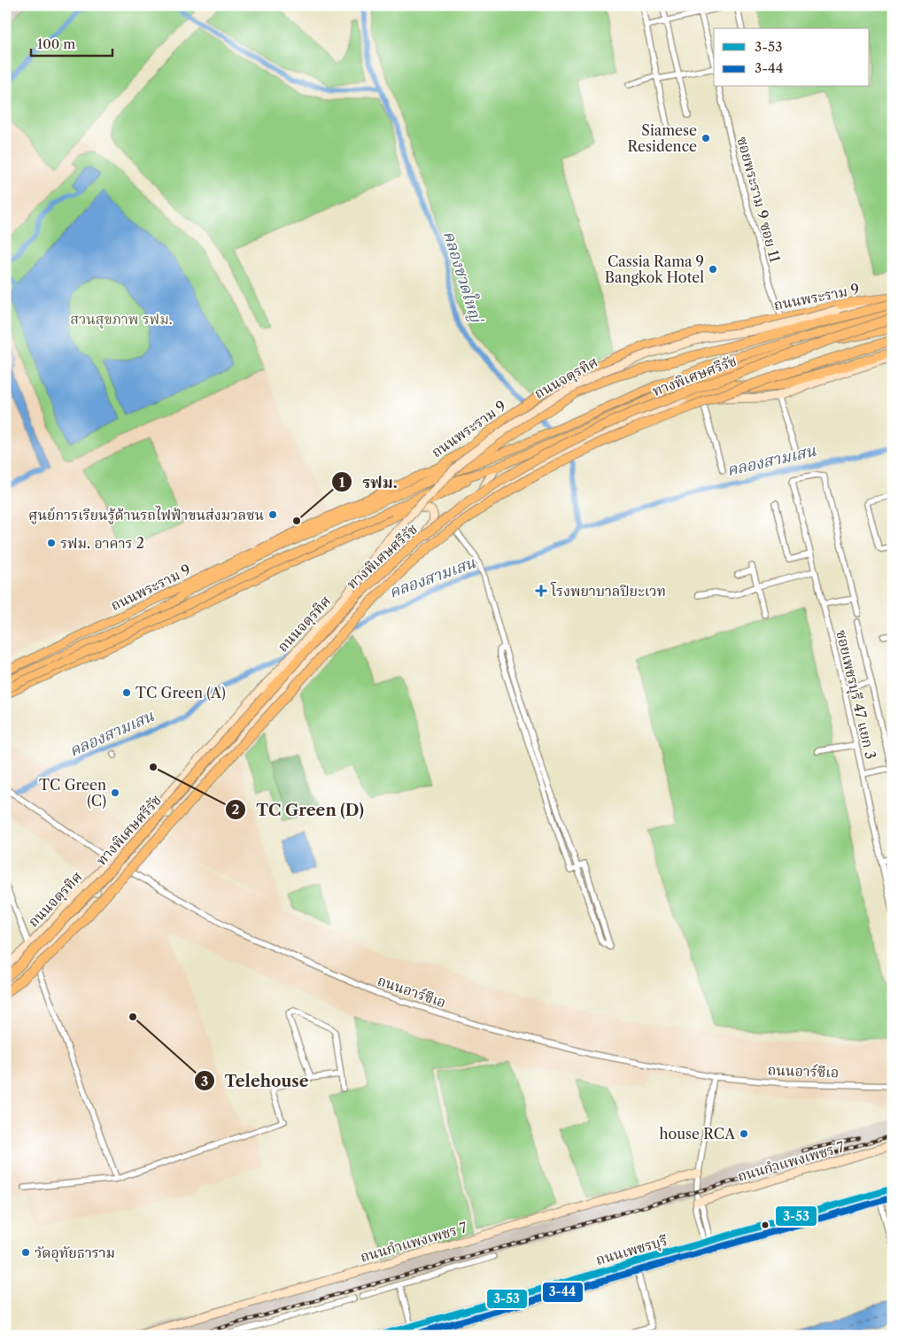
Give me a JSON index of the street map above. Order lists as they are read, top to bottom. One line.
{"streets":{"highway":["ทางพิเศษศรีรัช"],"main road":["ถนนพระราม 9","ถนนจตุรทิศ","ถนนกำแพงเพชร 7","ถนนเพชรบุรี"],"street":["ซอยพระราม 9 ซอย 11","ซอยเพชรบุรี 47 แยก 3","ถนนอาร์ซีเอ"]},"crossings":[["ซอยพระราม 9 ซอย 11","ถนนพระราม 9"],["ถนนพระราม 9","ถนนจตุรทิศ"],["ถนนจตุรทิศ","ถนนอาร์ซีเอ"]],"water":["คลองชวดใหญ่","คลองสามเสน"],"parks":["สวนสุขภาพ รฟม."],"places":{"other":["Siamese Residence","Cassia Rama 9 Bangkok Hotel","ศูนย์การเรียนรู้ด้านรถไฟฟ้าขนส่งมวลชน","รฟม.","รฟม. อาคาร 2","TC Green (A)","TC Green (D)","TC Green (C)","Telehouse","house RCA","วัดอุทัยธาราม"],"health":["โรงพยาบาลปิยะเวท"]},"lines":["transit line 3-53","transit line 3-44"],"legend":["3-53","3-44"],"scale_bar":"100 m"}
